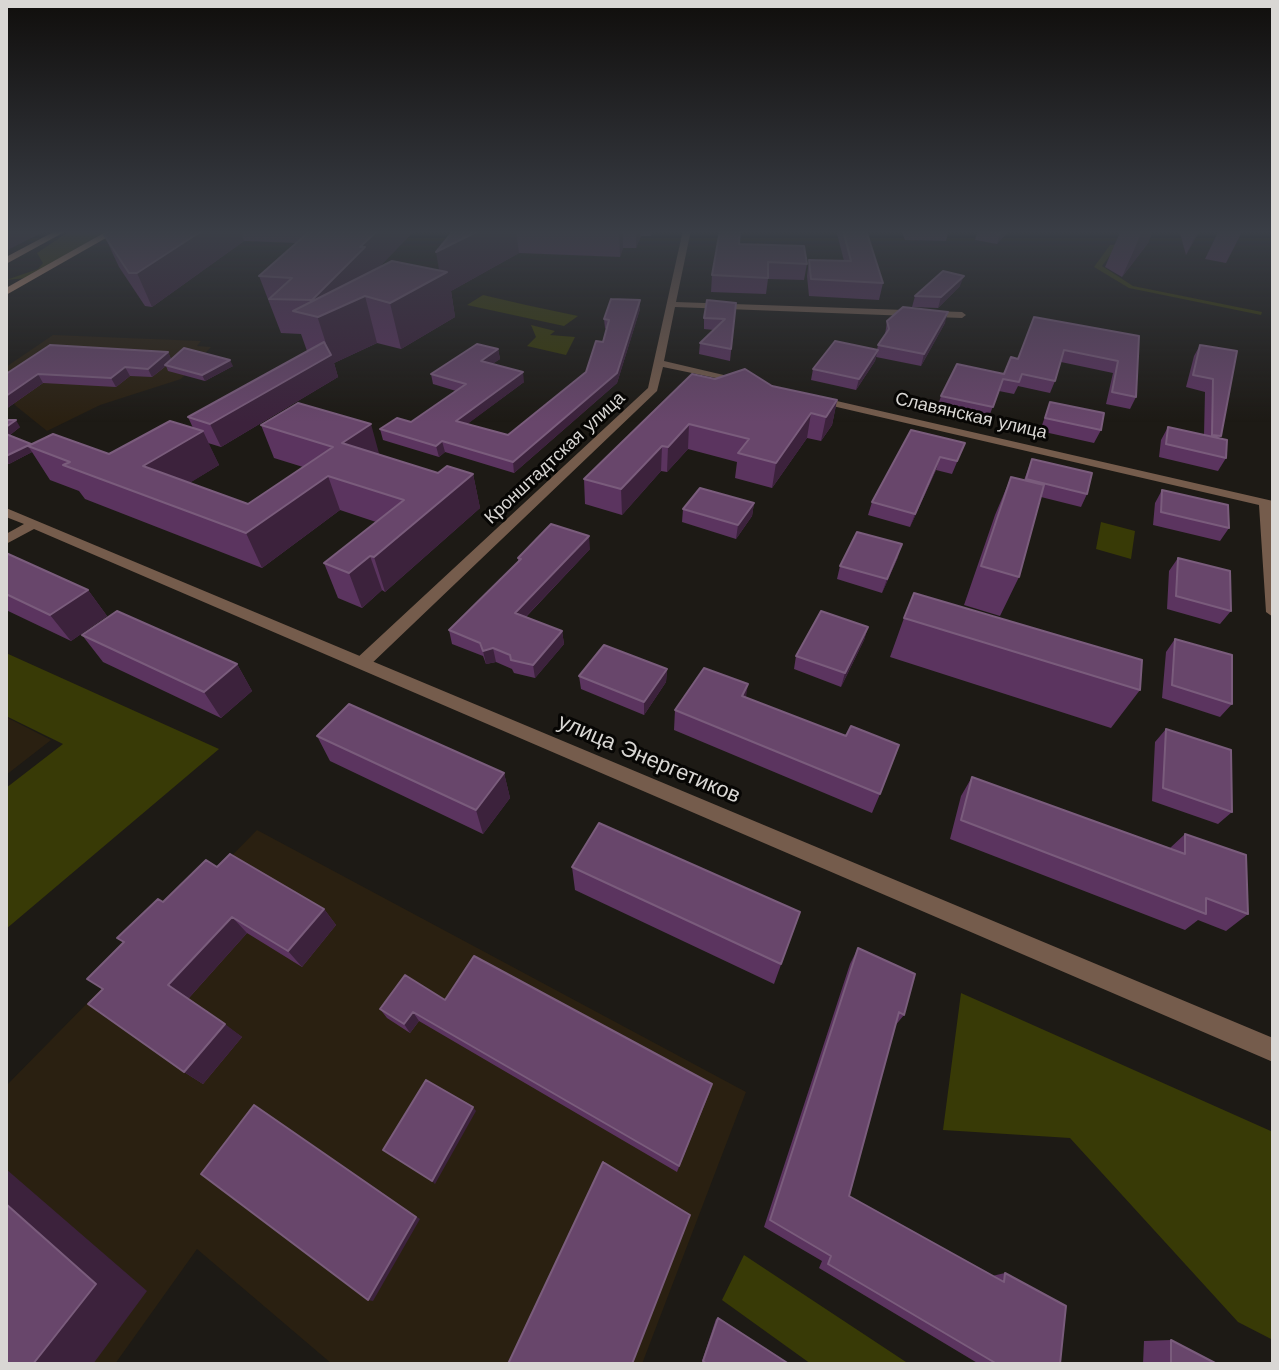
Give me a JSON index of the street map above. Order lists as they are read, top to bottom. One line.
{"streets":{"street":["Славянская улица","Кронштадтская улица","улица Энергетиков"]},"crossings":[["Кронштадтская улица","улица Энергетиков"]]}
